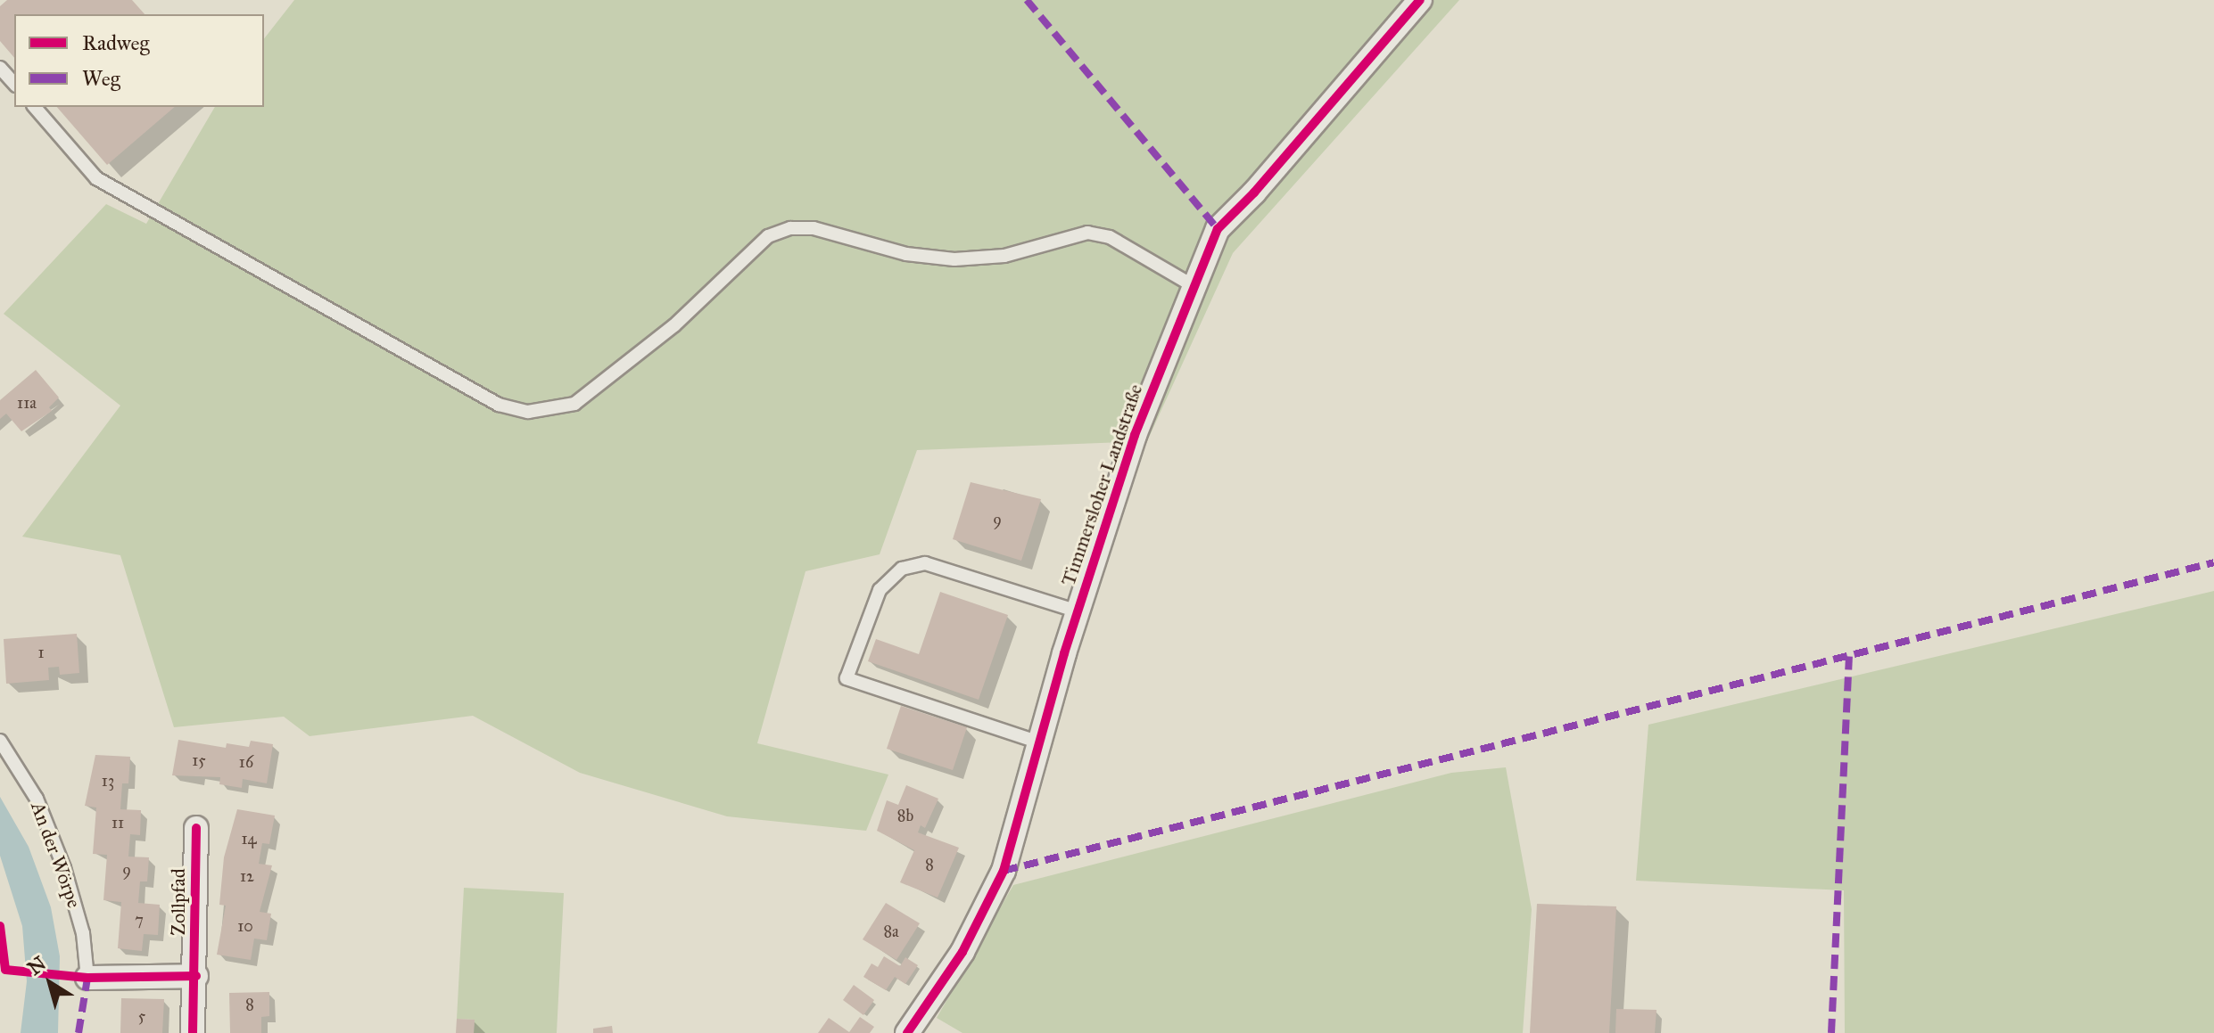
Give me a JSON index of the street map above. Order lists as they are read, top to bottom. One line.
{"streets":{"street":["Timmersloher Landstraße","Zollpfad"],"lane":["An der Wörpe"]},"house_numbers":["11a","9","1","15","16","13","8b","11","14","8","9","12","7","10","8a","8","5"],"legend":["Radweg","Weg"],"north":"top left"}
